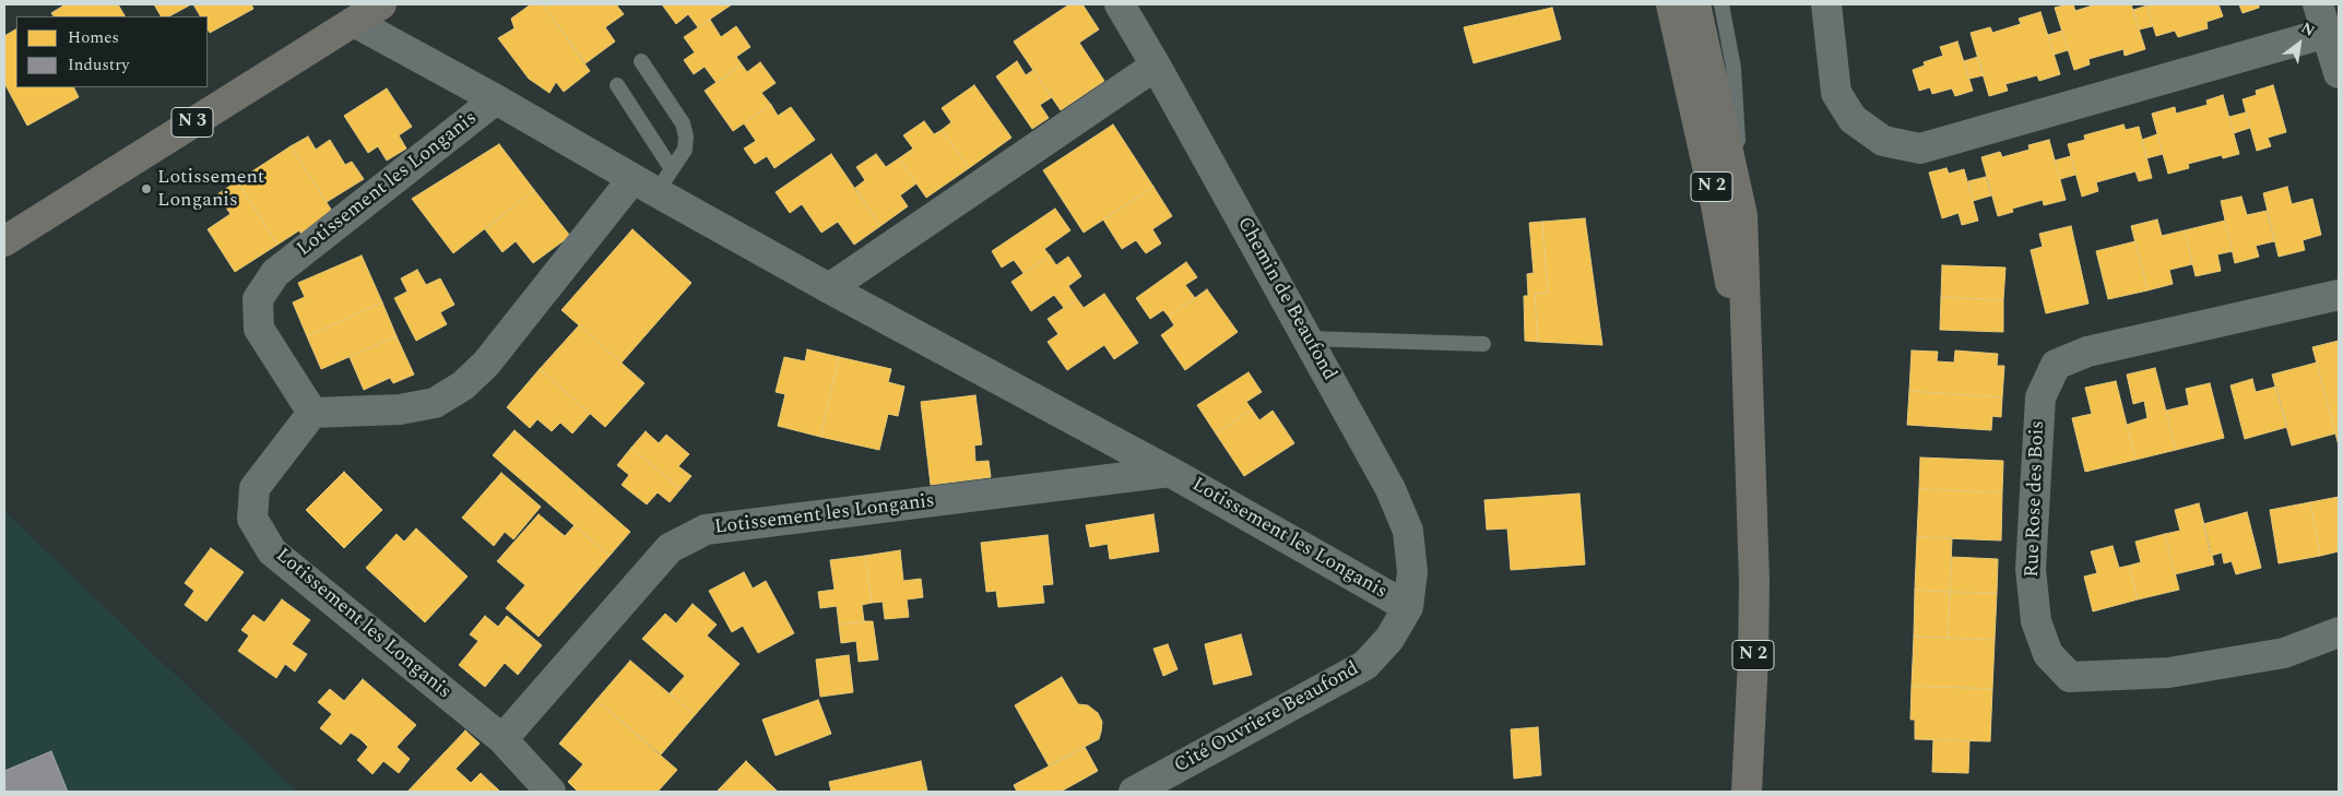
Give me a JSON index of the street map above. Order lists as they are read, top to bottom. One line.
{"streets":{"main road":["N 3","N 2"],"street":["Lotissement les Longanis","Chemin de Beaufond","Rue Rose des Bois","Cité Ouvriere Beaufond"]},"crossings":[["N 3","Lotissement les Longanis"],["Lotissement les Longanis","Chemin de Beaufond"],["Lotissement les Longanis","Cité Ouvriere Beaufond"],["Chemin de Beaufond","Cité Ouvriere Beaufond"]],"places":["Lotissement Longanis"],"legend":["Homes","Industry"],"north":"top right"}
